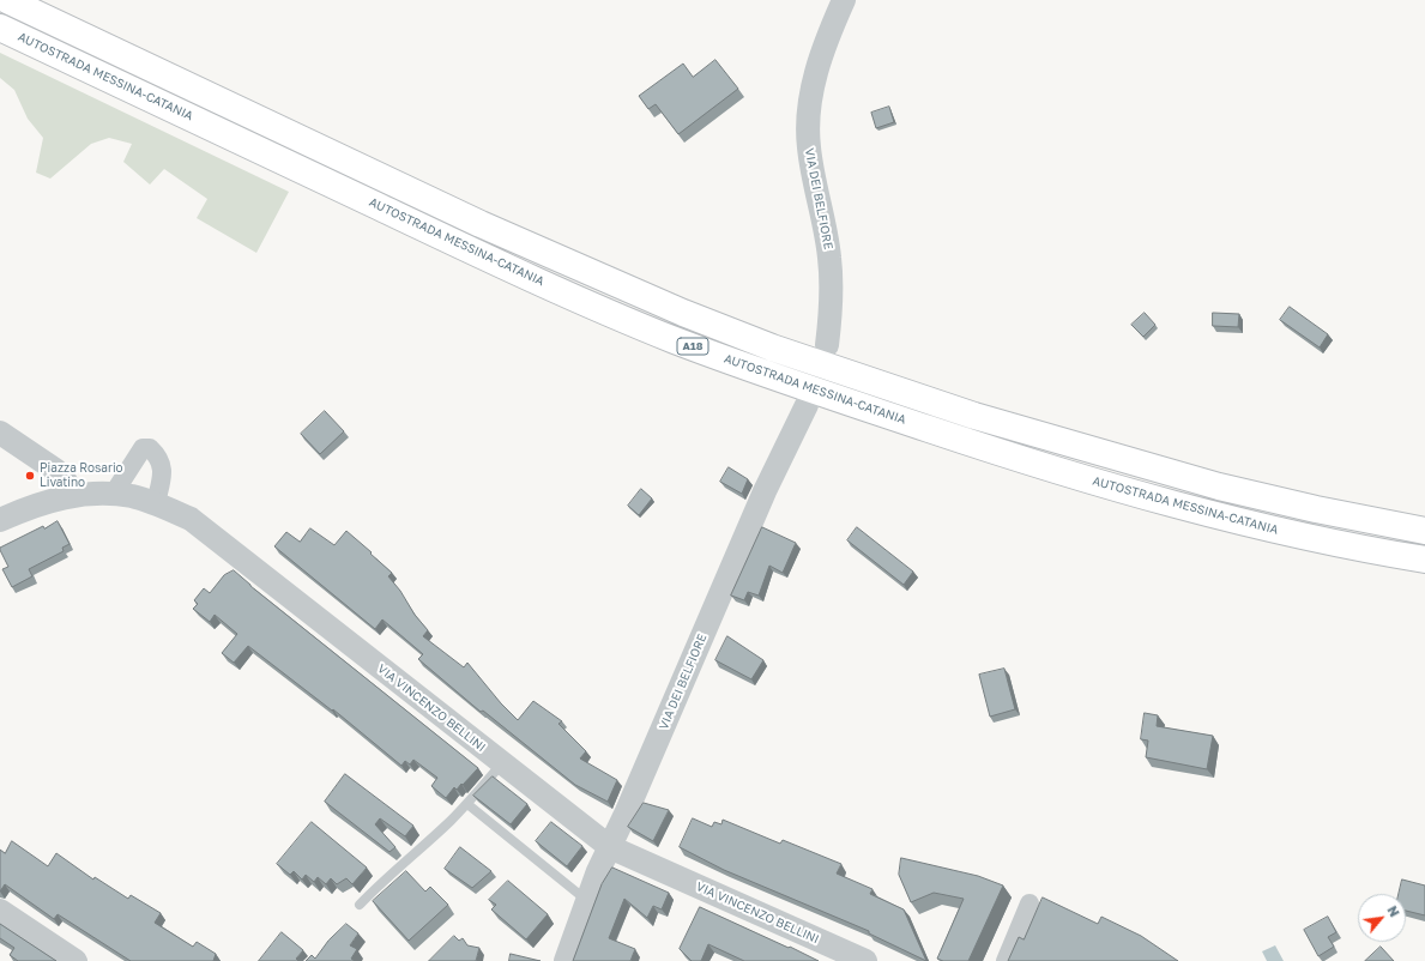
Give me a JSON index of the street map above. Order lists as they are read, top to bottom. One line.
{"streets":{"highway":["AUTOSTRADA MESSINA-CATANIA","A18"],"street":["VIA DEI BELFIORE","VIA VINCENZO BELLINI"]},"crossings":[["VIA DEI BELFIORE","VIA VINCENZO BELLINI"]],"places":["Piazza Rosario Livatino"],"north":"top right"}
